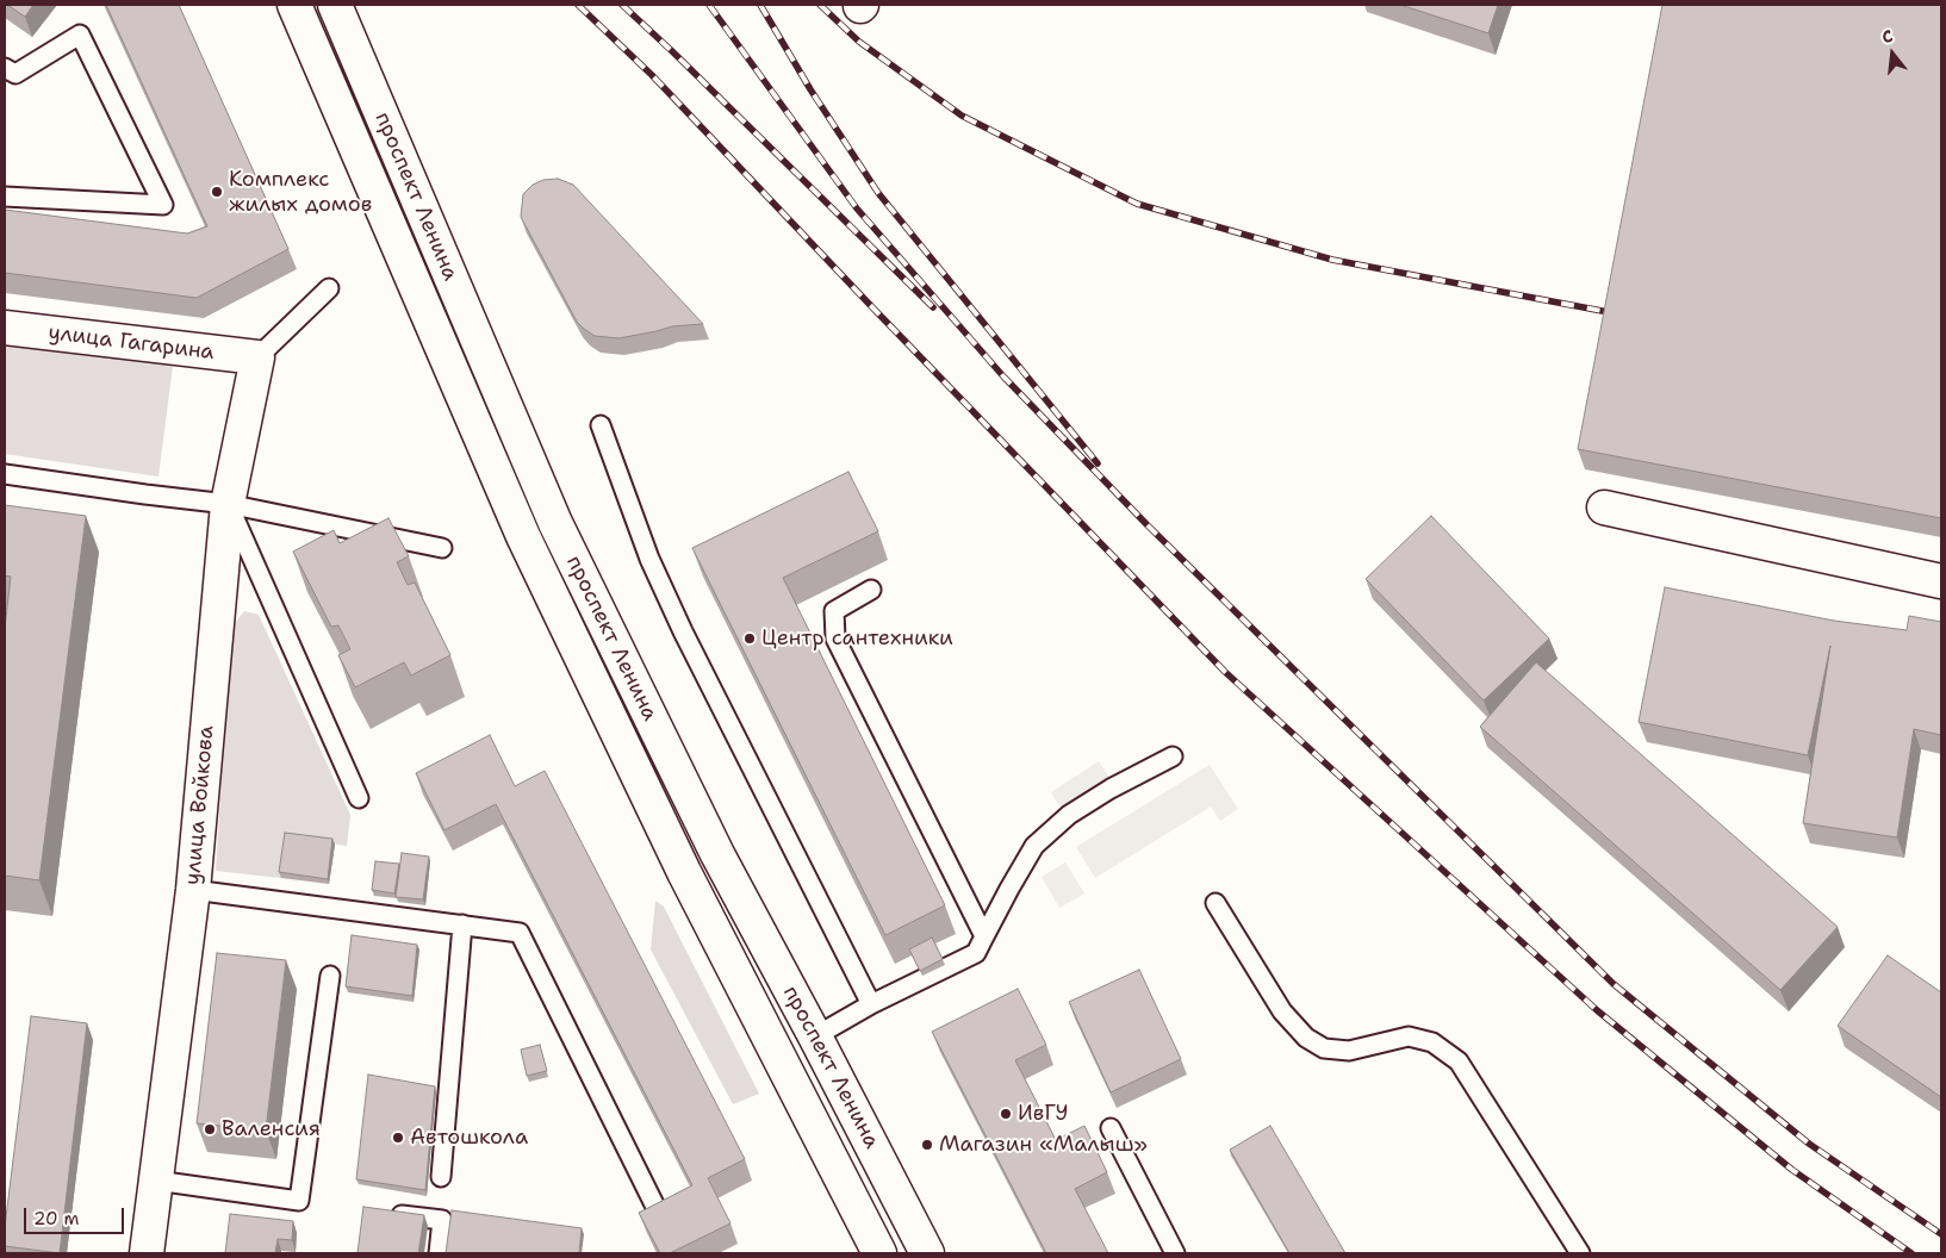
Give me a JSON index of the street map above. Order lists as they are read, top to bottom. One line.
{"streets":{"main road":["проспект Ленина","улица Гагарина","улица Войкова"]},"crossings":[["улица Гагарина","улица Войкова"]],"places":["Комплекс жилых домов","Центр сантехники","ИвГУ","Валенсия","Автошкола","Магазин «Малыш»"],"scale_bar":"20 m","north":"top"}
